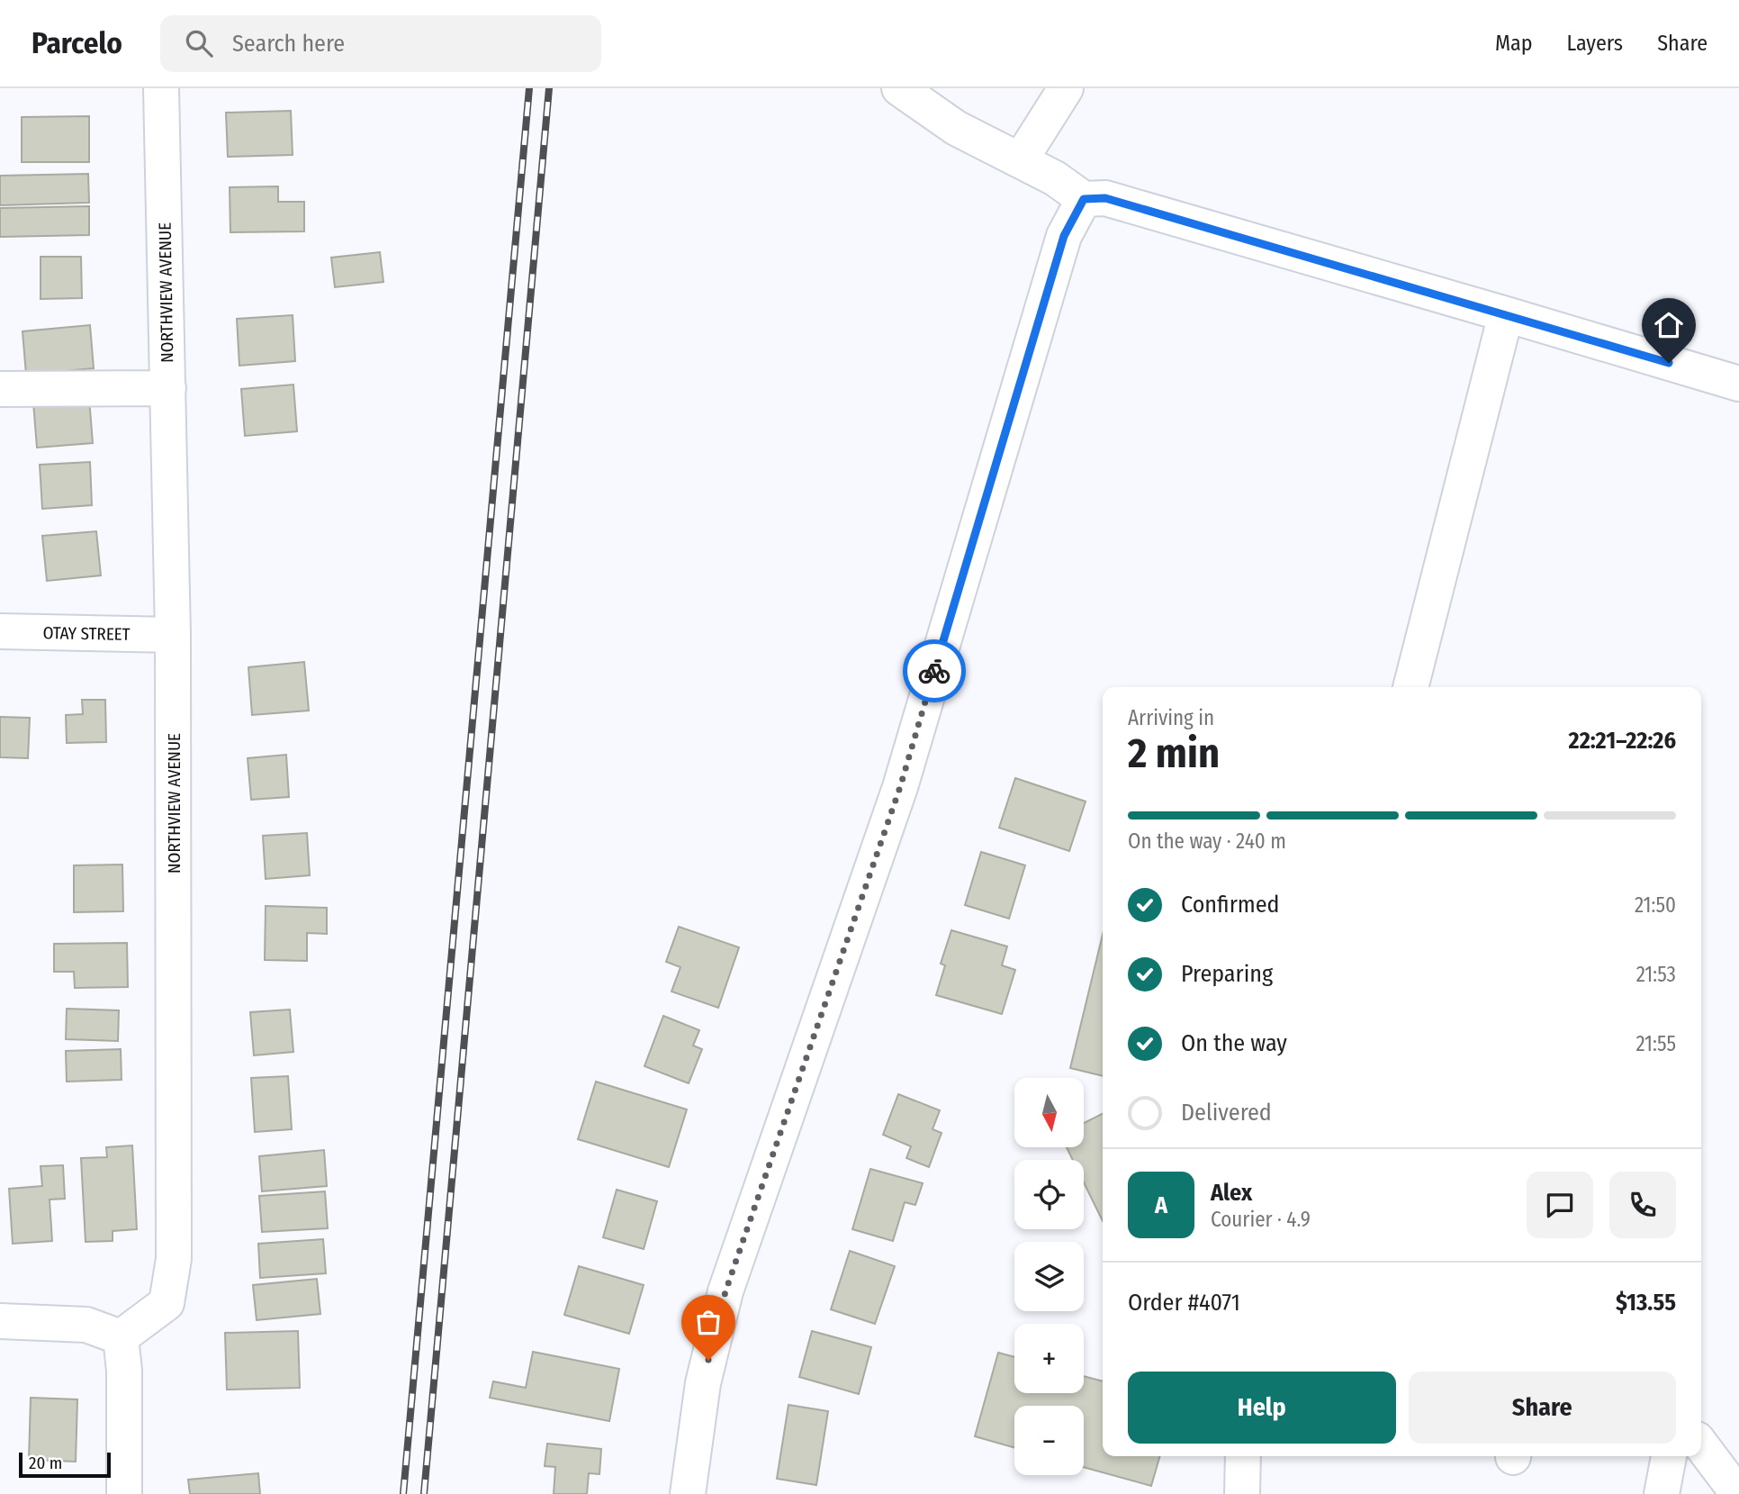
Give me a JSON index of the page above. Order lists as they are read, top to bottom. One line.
{"streets":{"street":["NORTHVIEW AVENUE","OTAY STREET"]},"crossings":[["NORTHVIEW AVENUE","OTAY STREET"]],"scale_bar":"20 m","north":"bottom","page":{"header":"Parcelo","search":"Search here","nav":["Map","Layers","Share"],"heading":["2 min","Arriving in","22:21–22:26"],"panel":["Alex","Courier · 4.9","Order #4071","$13.55"],"bar":"On the way · 240 m","list":[["Confirmed","21:50"],["Preparing","21:53"],["On the way","21:55"],"Delivered"],"map_buttons":["+","−"],"round":"A","buttons":["Help","Share"],"scale":"20 m"}}
